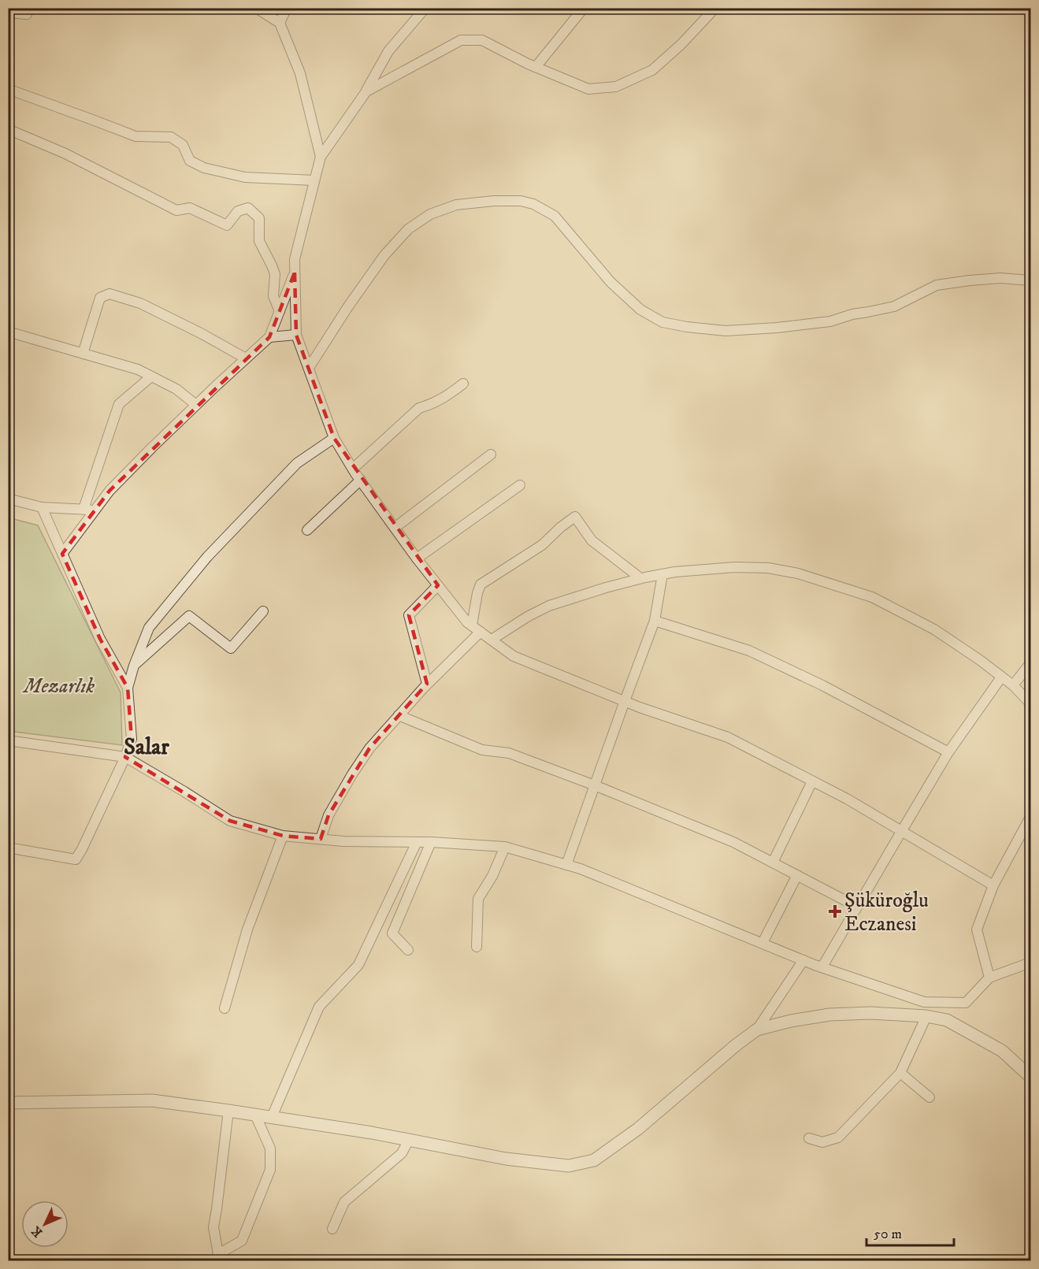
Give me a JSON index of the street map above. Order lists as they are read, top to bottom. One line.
{"districts":["Salar"],"parks":["Mezarlık"],"places":{"health":["Şüküroğlu Eczanesi"]},"scale_bar":"50 m","north":"bottom left"}
